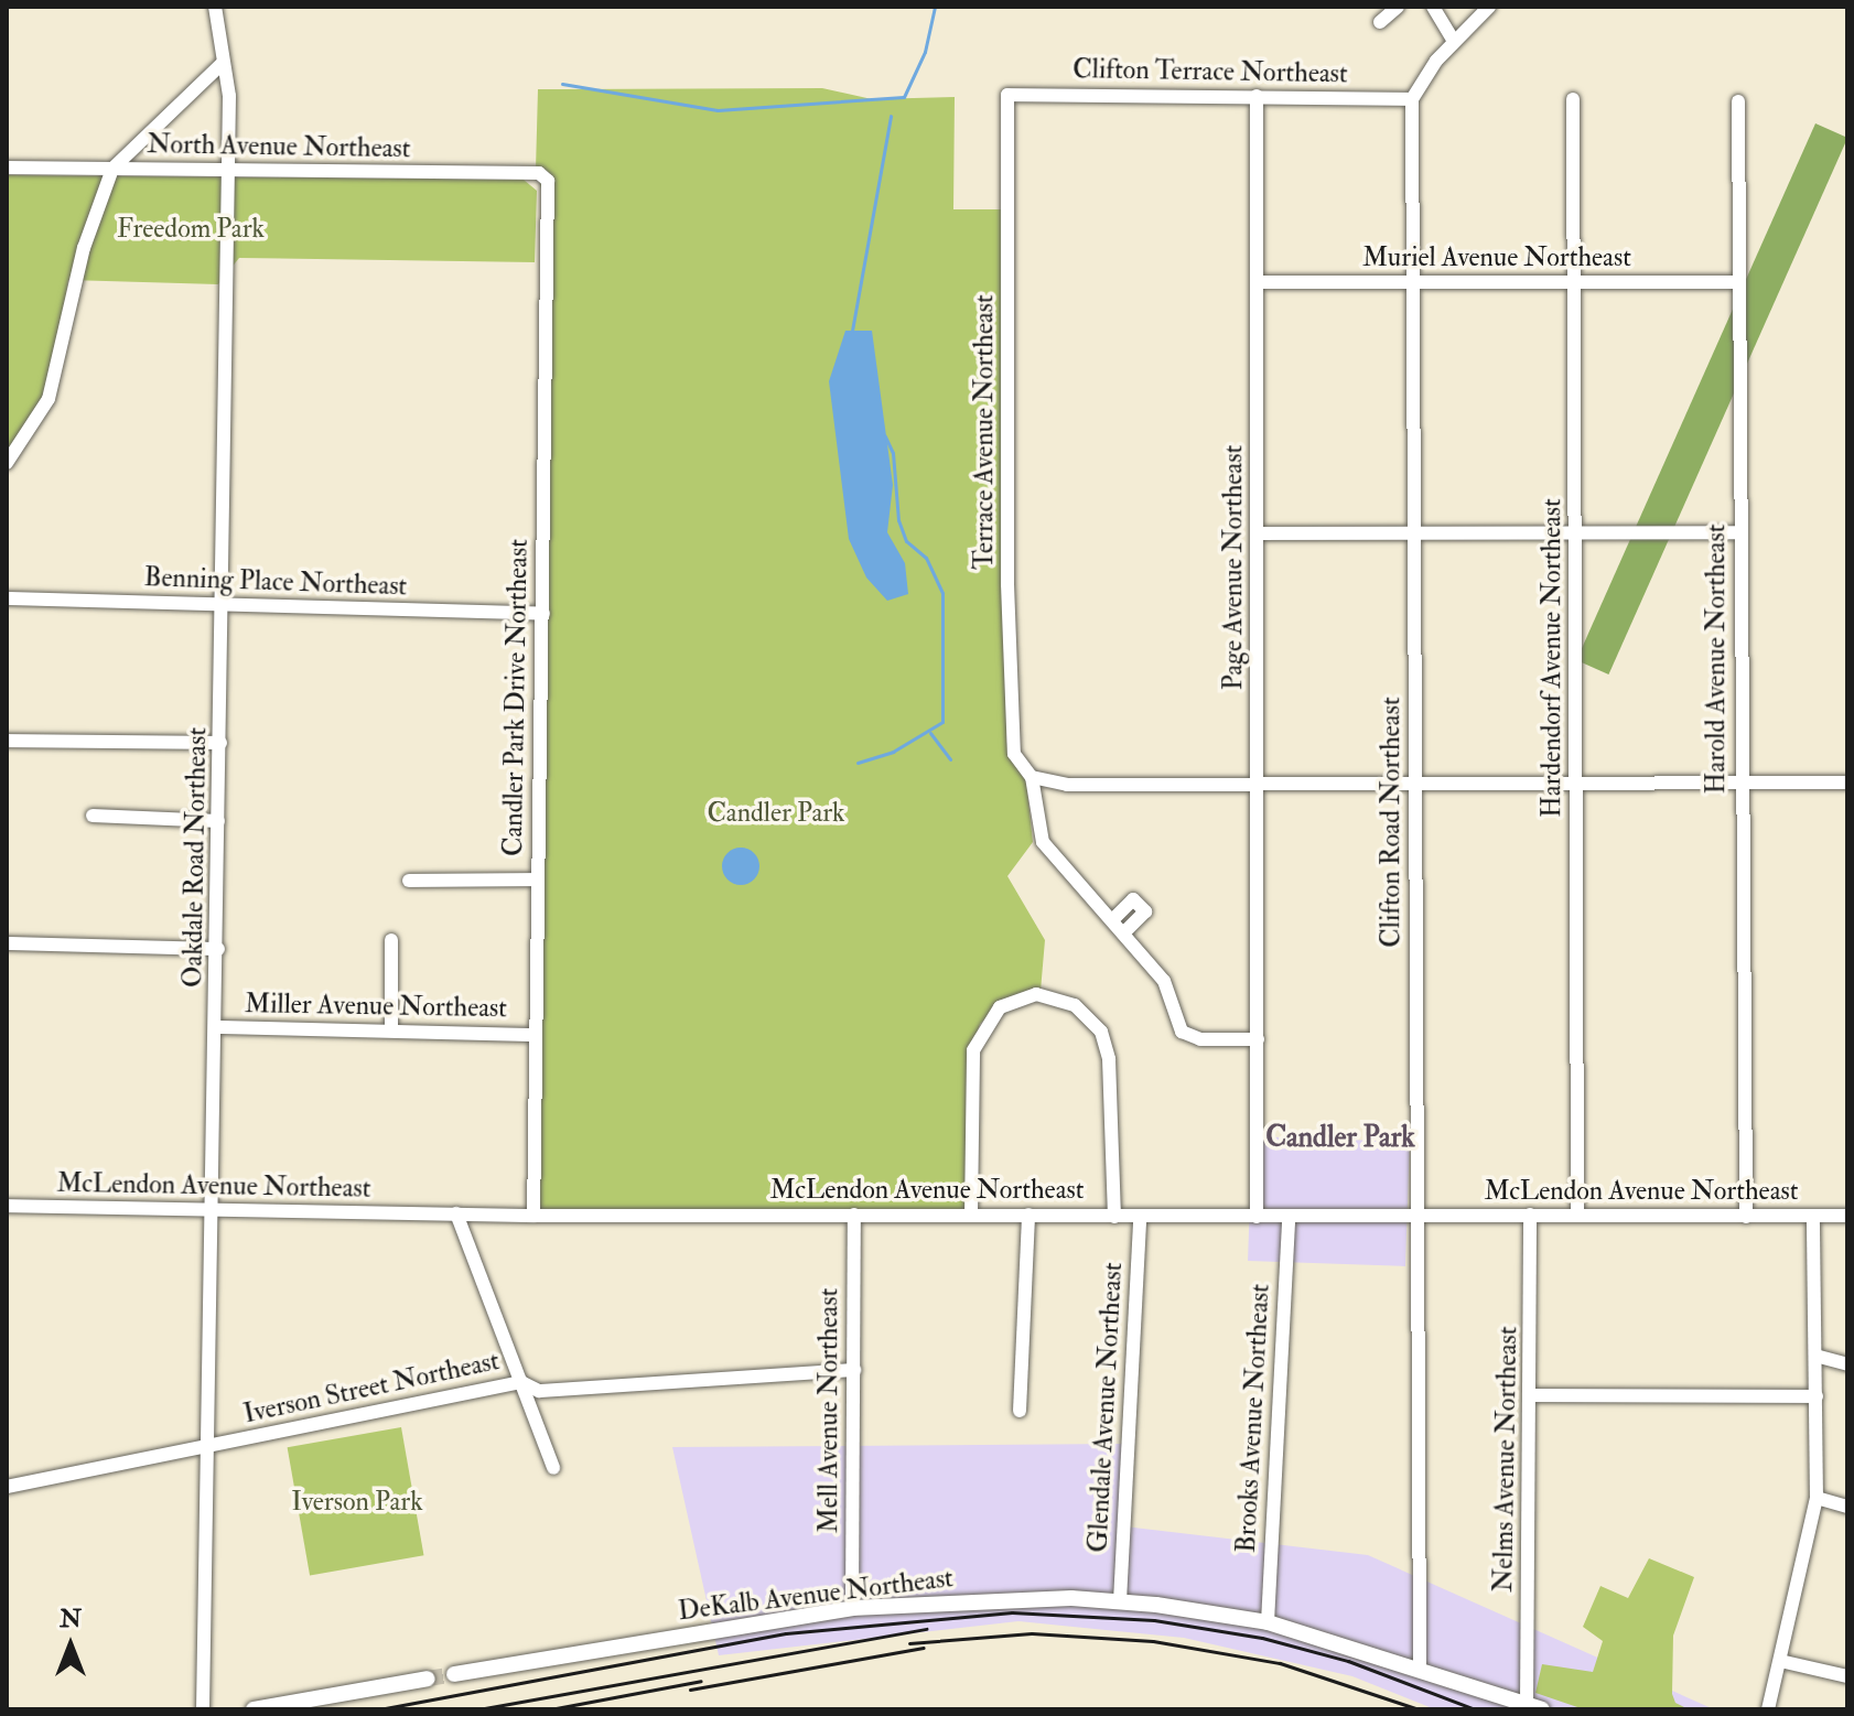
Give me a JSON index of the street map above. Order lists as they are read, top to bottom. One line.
{"streets":{"main road":["DeKalb Avenue Northeast"],"street":["Clifton Terrace Northeast","North Avenue Northeast","Muriel Avenue Northeast","Terrace Avenue Northeast","Page Avenue Northeast","Benning Place Northeast","Hardendorf Avenue Northeast","Harold Avenue Northeast","Candler Park Drive Northeast","Clifton Road Northeast","Oakdale Road Northeast","Miller Avenue Northeast","McLendon Avenue Northeast","Iverson Street Northeast","Glendale Avenue Northeast","Mell Avenue Northeast","Brooks Avenue Northeast","Nelms Avenue Northeast"]},"crossings":[["Clifton Terrace Northeast","Terrace Avenue Northeast"],["Clifton Terrace Northeast","Page Avenue Northeast"],["Clifton Terrace Northeast","Clifton Road Northeast"],["North Avenue Northeast","Candler Park Drive Northeast"],["North Avenue Northeast","Oakdale Road Northeast"],["Muriel Avenue Northeast","Page Avenue Northeast"],["Muriel Avenue Northeast","Hardendorf Avenue Northeast"],["Muriel Avenue Northeast","Harold Avenue Northeast"],["Muriel Avenue Northeast","Clifton Road Northeast"],["Page Avenue Northeast","McLendon Avenue Northeast"],["Benning Place Northeast","Candler Park Drive Northeast"],["Benning Place Northeast","Oakdale Road Northeast"],["Hardendorf Avenue Northeast","McLendon Avenue Northeast"],["Harold Avenue Northeast","McLendon Avenue Northeast"],["Candler Park Drive Northeast","Miller Avenue Northeast"],["Candler Park Drive Northeast","McLendon Avenue Northeast"],["Clifton Road Northeast","McLendon Avenue Northeast"],["Clifton Road Northeast","DeKalb Avenue Northeast"],["Oakdale Road Northeast","Miller Avenue Northeast"],["Oakdale Road Northeast","McLendon Avenue Northeast"],["Oakdale Road Northeast","Iverson Street Northeast"],["McLendon Avenue Northeast","Glendale Avenue Northeast"],["McLendon Avenue Northeast","Mell Avenue Northeast"],["McLendon Avenue Northeast","Brooks Avenue Northeast"],["McLendon Avenue Northeast","Nelms Avenue Northeast"],["Iverson Street Northeast","Mell Avenue Northeast"],["Glendale Avenue Northeast","DeKalb Avenue Northeast"],["Mell Avenue Northeast","DeKalb Avenue Northeast"],["Brooks Avenue Northeast","DeKalb Avenue Northeast"],["Nelms Avenue Northeast","DeKalb Avenue Northeast"]],"districts":["Candler Park"],"parks":["Freedom Park","Candler Park","Iverson Park"],"north":"top"}
